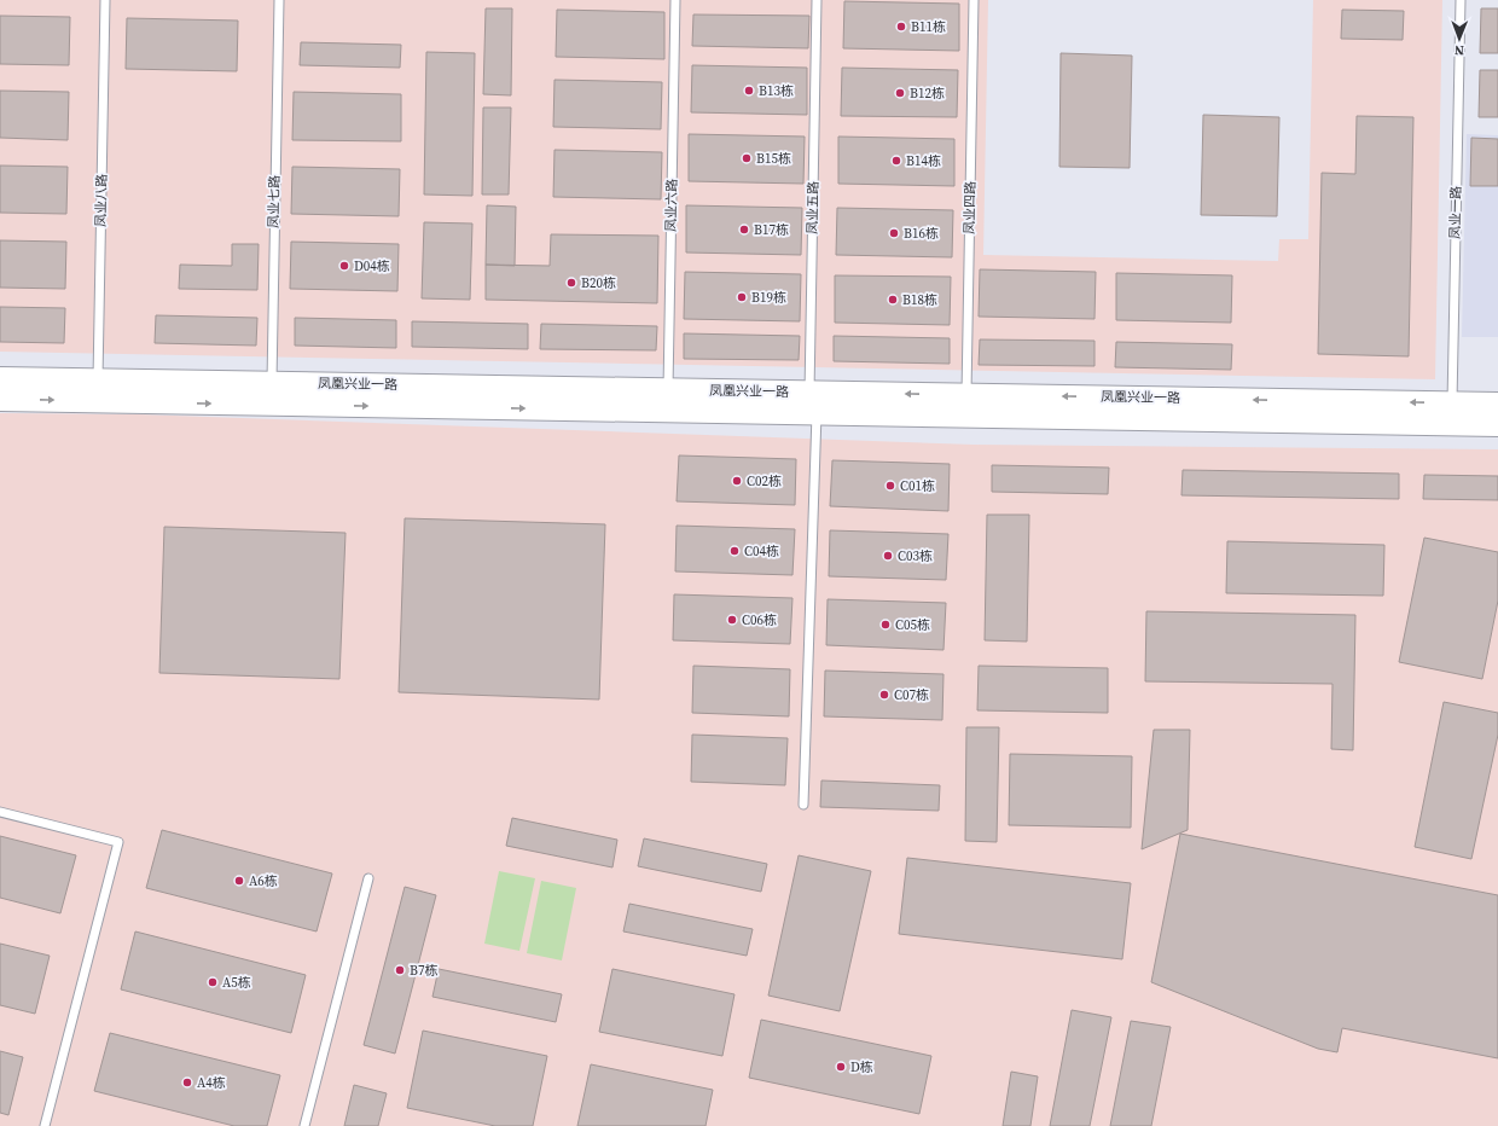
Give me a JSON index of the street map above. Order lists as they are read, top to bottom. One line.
{"streets":{"street":["凤凰兴业一路"],"lane":["凤业八路","凤业七路","凤业六路","凤业五路","凤业四路","凤业一路"]},"crossings":[["凤业八路","凤凰兴业一路"],["凤业七路","凤凰兴业一路"],["凤业六路","凤凰兴业一路"],["凤业五路","凤凰兴业一路"],["凤业四路","凤凰兴业一路"],["凤业一路","凤凰兴业一路"]],"places":["B11栋","B13栋","B12栋","B15栋","B14栋","B17栋","B16栋","D04栋","B20栋","B19栋","B18栋","C02栋","C01栋","C04栋","C03栋","C06栋","C05栋","C07栋","A6栋","B7栋","A5栋","D栋","A4栋"],"north":"bottom"}
